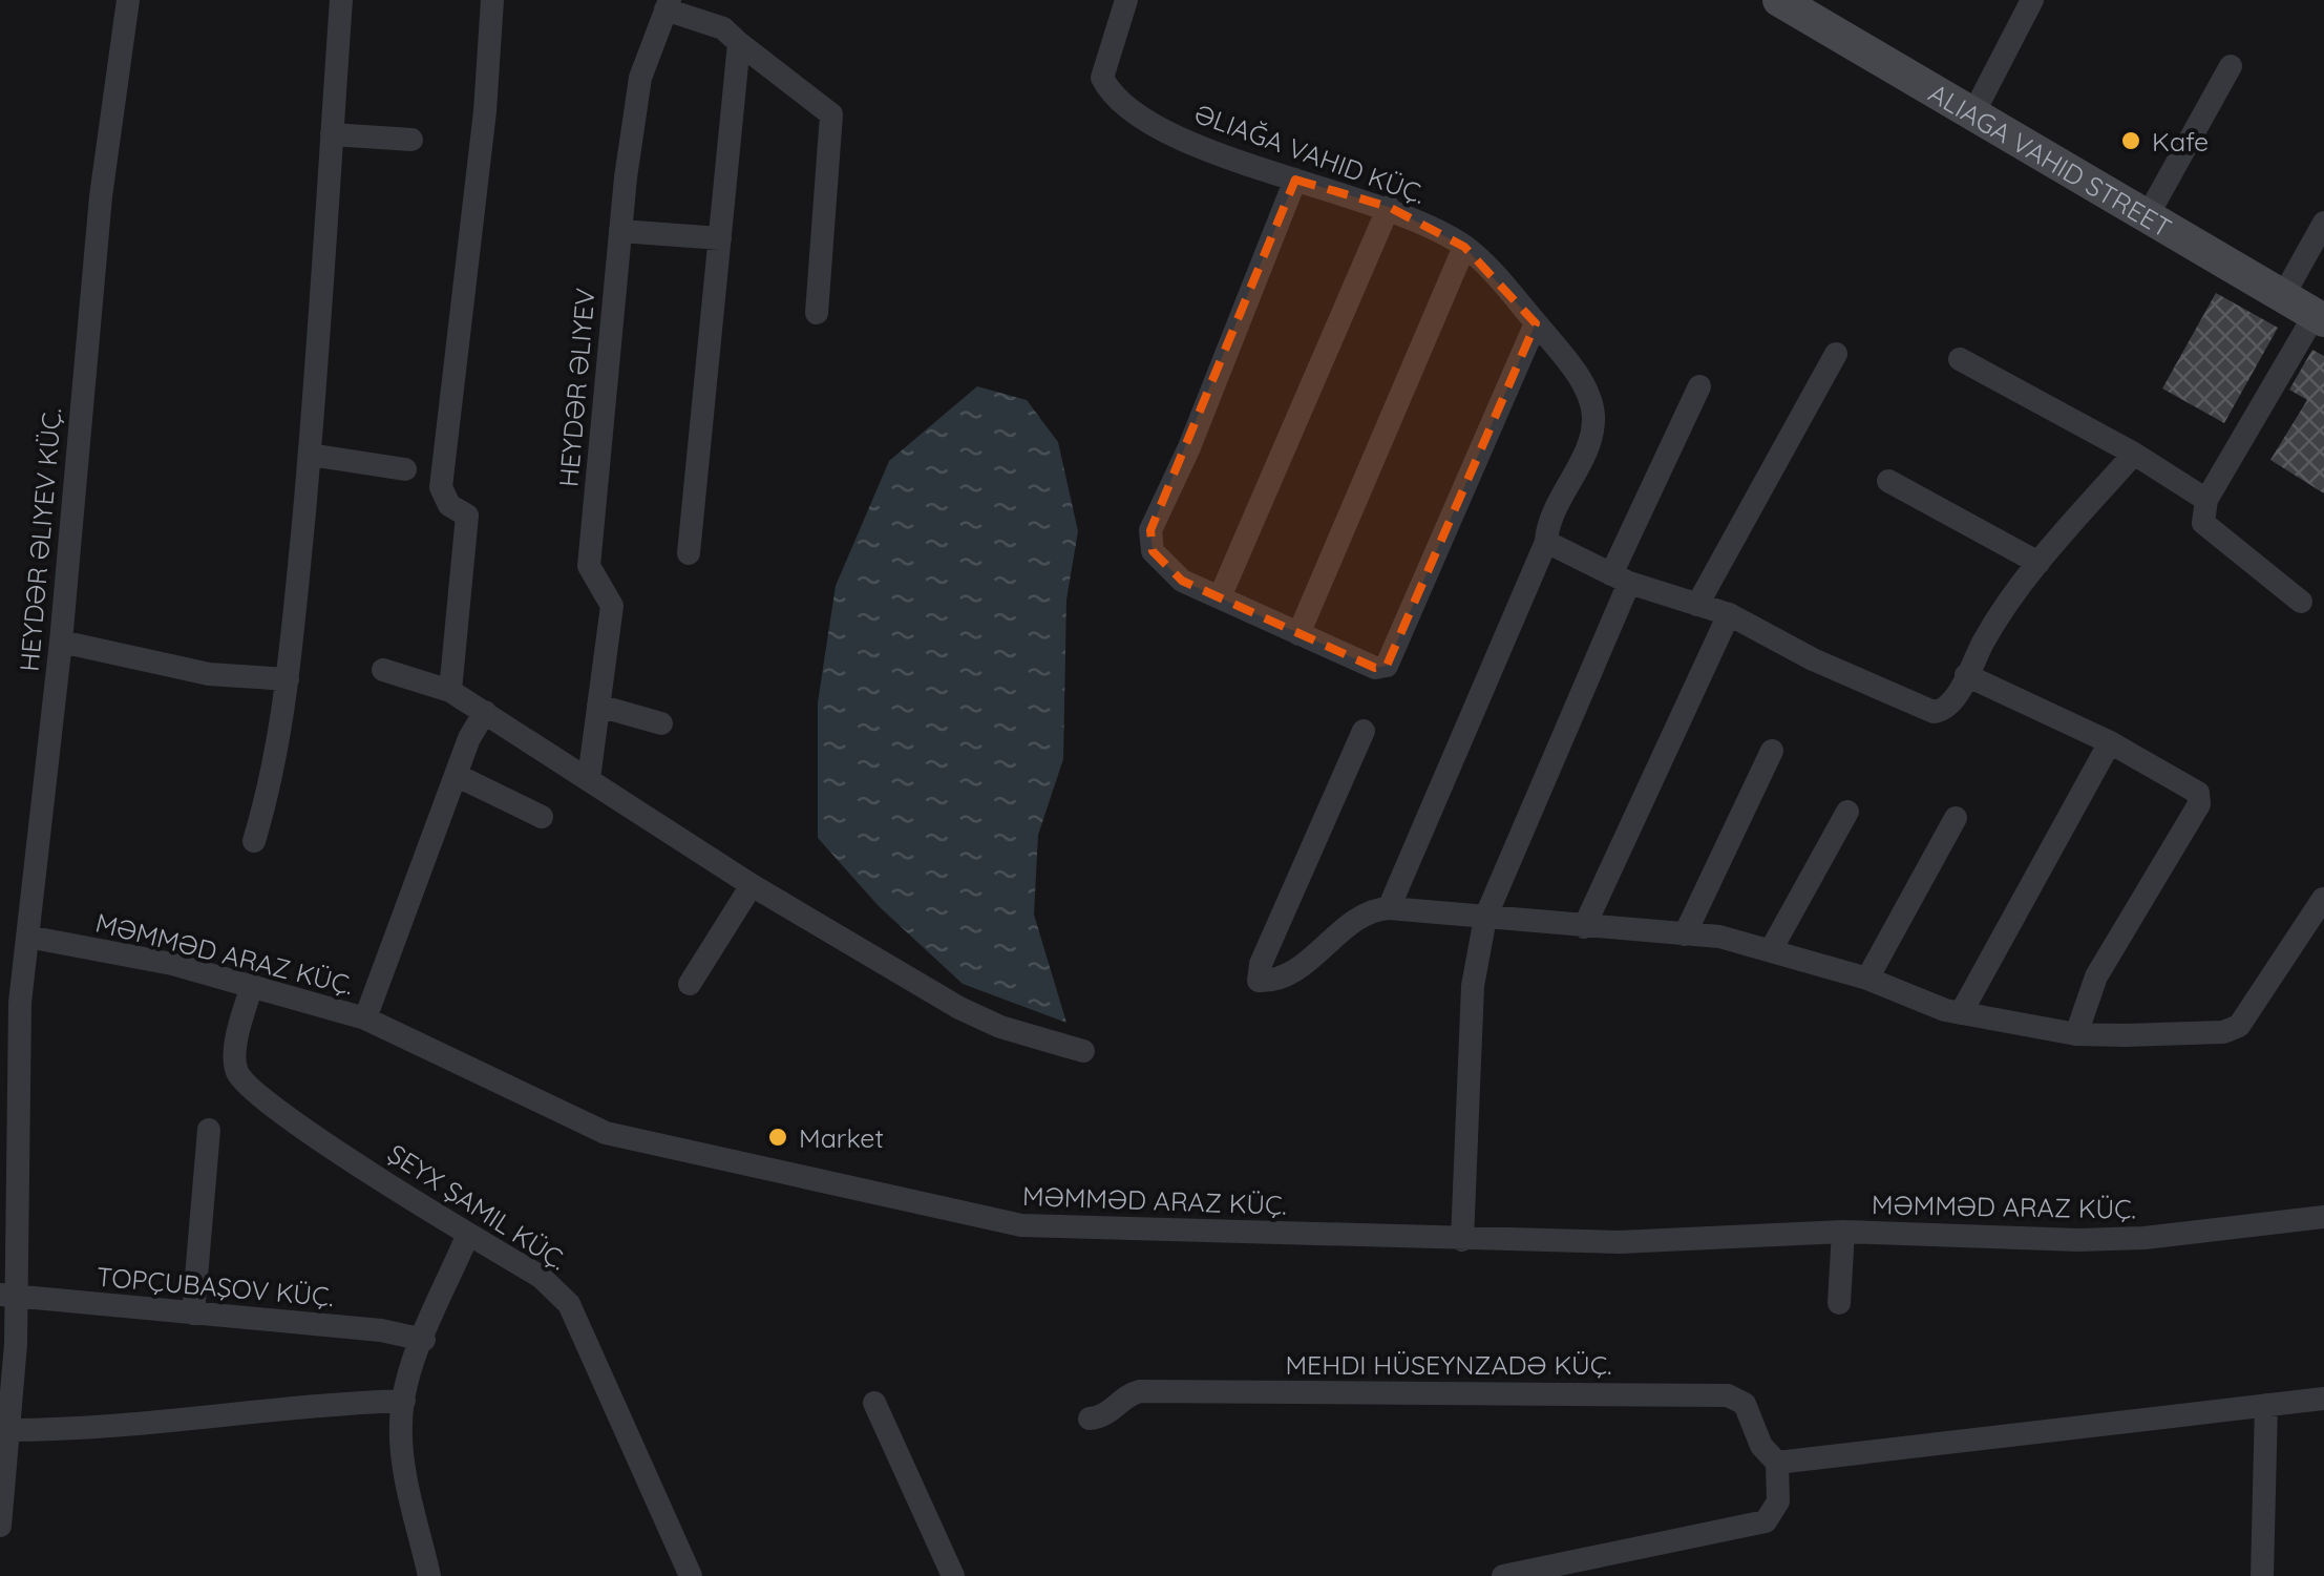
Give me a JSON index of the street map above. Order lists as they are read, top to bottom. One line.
{"streets":{"main road":["ALIAGA VAHID STREET"],"street":["ƏLIAĞA VAHID KÜÇ.","HEYDƏR ƏLIYEV","HEYDƏR ƏLIYEV KÜÇ.","MƏMMƏD ARAZ KÜÇ.","ŞEYX ŞAMIL KÜÇ.","TOPÇUBAŞOV KÜÇ.","MEHDI HÜSEYNZADƏ KÜÇ."]},"crossings":[["HEYDƏR ƏLIYEV KÜÇ.","MƏMMƏD ARAZ KÜÇ."],["HEYDƏR ƏLIYEV KÜÇ.","TOPÇUBAŞOV KÜÇ."],["MƏMMƏD ARAZ KÜÇ.","ŞEYX ŞAMIL KÜÇ."]],"places":["Kafe","Market"]}
